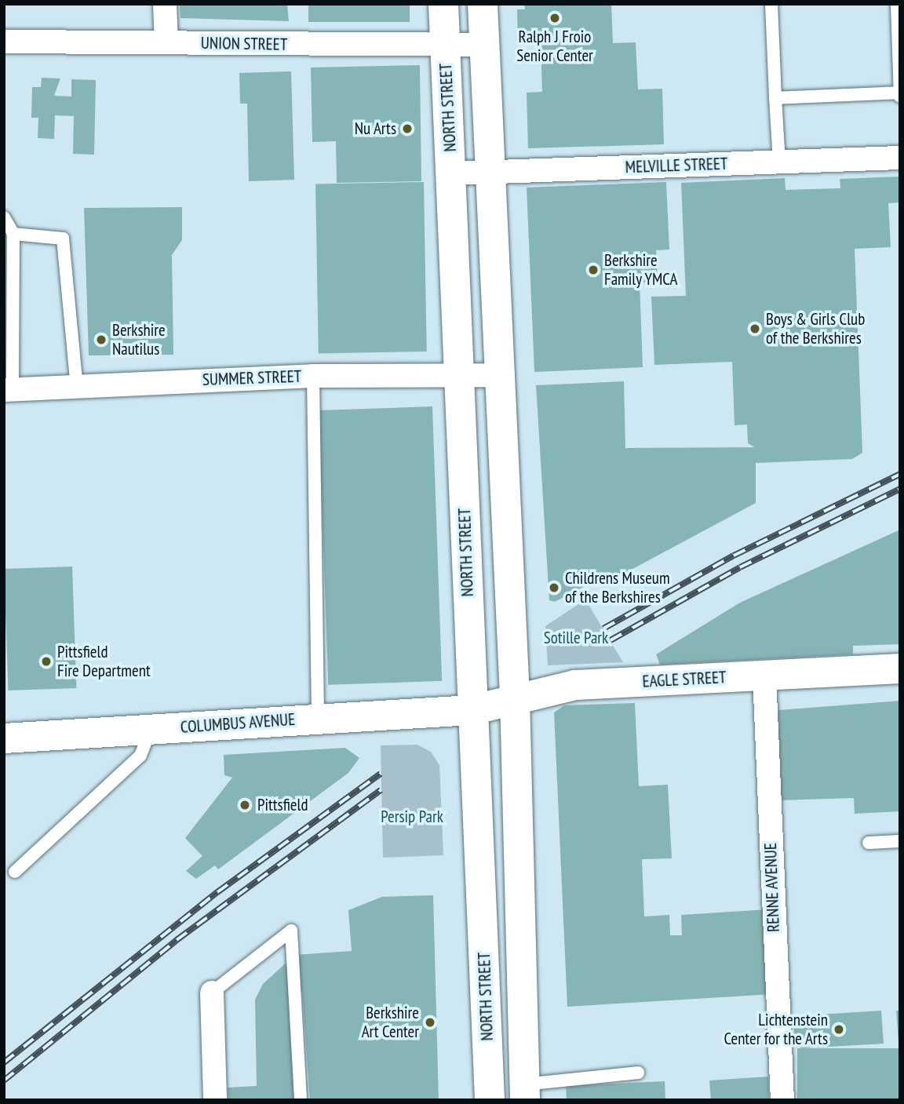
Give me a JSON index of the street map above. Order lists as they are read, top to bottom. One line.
{"streets":{"main road":["NORTH STREET","EAGLE STREET","COLUMBUS AVENUE"],"street":["UNION STREET","MELVILLE STREET","SUMMER STREET","RENNE AVENUE"]},"crossings":[["UNION STREET","NORTH STREET"],["NORTH STREET","MELVILLE STREET"],["NORTH STREET","SUMMER STREET"],["NORTH STREET","EAGLE STREET"],["NORTH STREET","COLUMBUS AVENUE"],["EAGLE STREET","COLUMBUS AVENUE"],["EAGLE STREET","RENNE AVENUE"]],"parks":["Sotille Park","Persip Park"],"places":["Ralph J Froio Senior Center","Nu Arts","Berkshire Family YMCA","Boys & Girls Club of the Berkshires","Berkshire Nautilus","Childrens Museum of the Berkshires","Pittsfield Fire Department","Pittsfield","Berkshire Art Center","Lichtenstein Center for the Arts"]}
